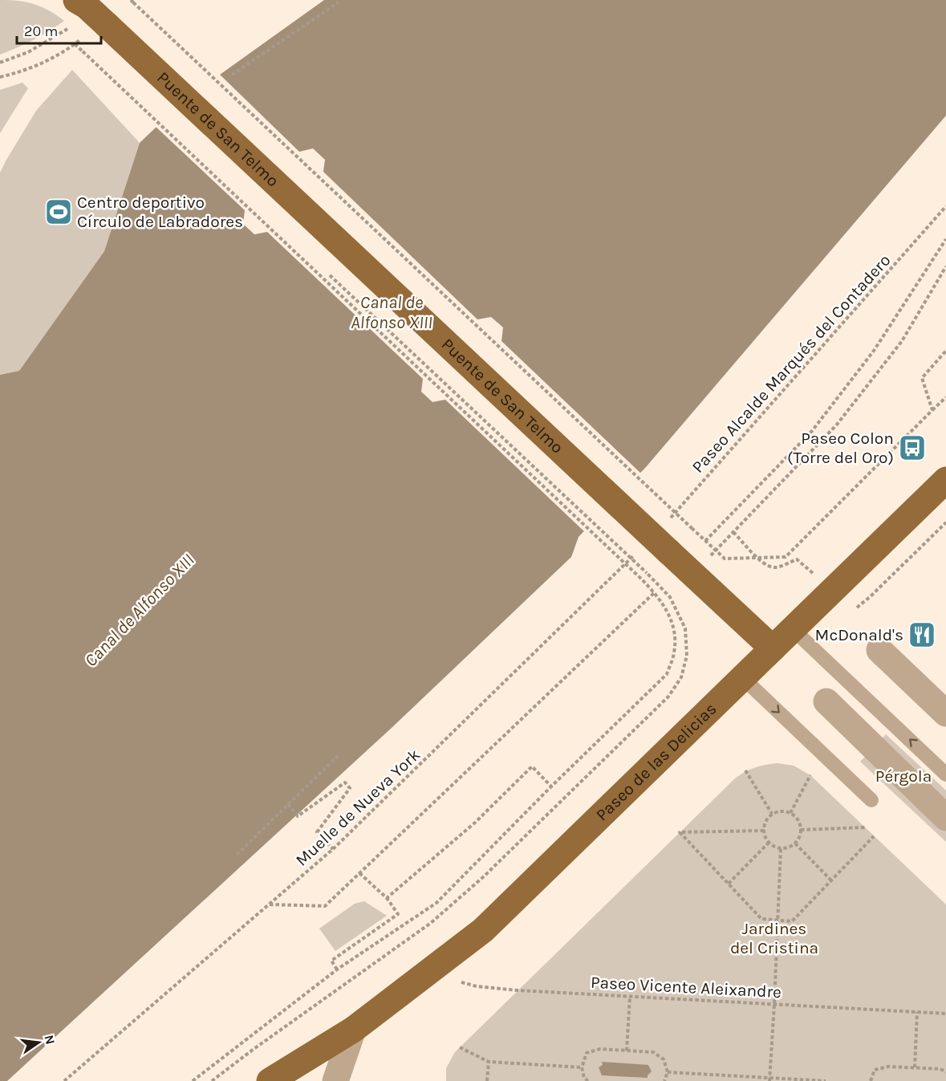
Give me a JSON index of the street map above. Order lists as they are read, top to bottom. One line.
{"streets":{"main road":["Puente de San Telmo","Paseo de las Delicias"],"path":["Paseo Alcalde Marqués del Contadero","Muelle de Nueva York","Paseo Vicente Aleixandre"]},"crossings":[["Puente de San Telmo","Paseo de las Delicias"],["Paseo de las Delicias","Paseo Vicente Aleixandre"]],"water":["Canal de Alfonso XIII"],"parks":["Pérgola","Jardines del Cristina"],"places":{"sports":["Centro deportivo Círculo de Labradores"],"bus stop":["Paseo Colon (Torre del Oro)"],"restaurant":["McDonald's"]},"scale_bar":"20 m","north":"right"}
